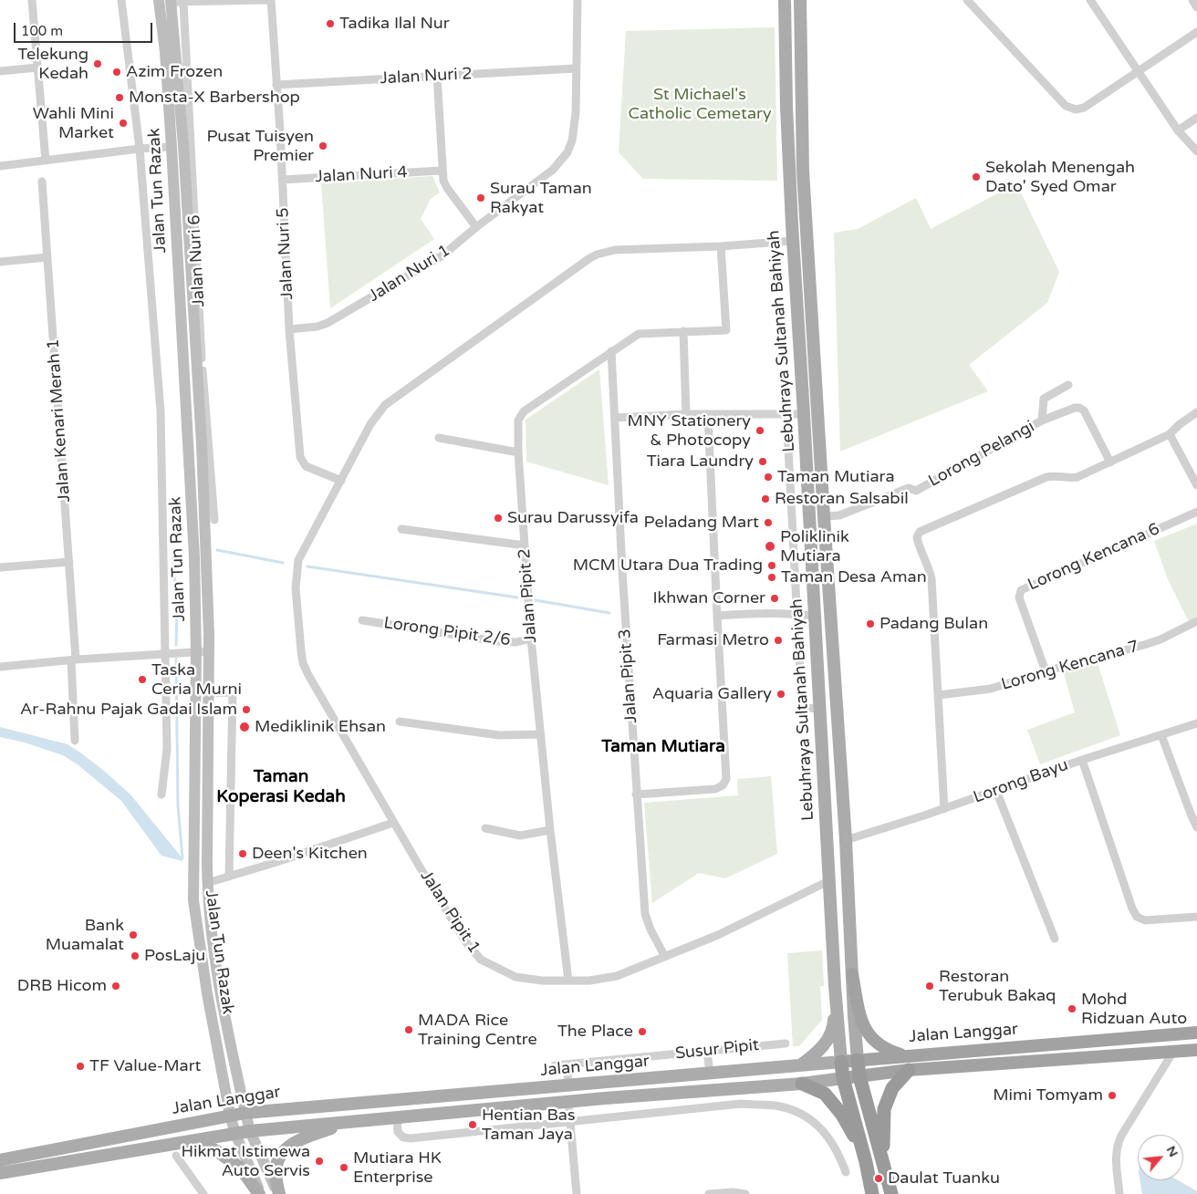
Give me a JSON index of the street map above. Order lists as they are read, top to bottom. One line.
{"streets":{"highway":["Jalan Langgar"],"main road":["Jalan Tun Razak","Lebuhraya Sultanah Bahiyah"],"street":["Jalan Nuri 2","Jalan Nuri 4","Jalan Nuri 5","Jalan Nuri 6","Jalan Nuri 1","Jalan Kenari Merah 1","Lorong Pelangi","Lorong Kencana 6","Jalan Pipit 2","Lorong Pipit 2/6","Lorong Kencana 7","Jalan Pipit 3","Lorong Bayu","Jalan Pipit 1","Susur Pipit"]},"crossings":[["Jalan Nuri 2","Jalan Nuri 5"],["Jalan Nuri 2","Jalan Nuri 1"],["Jalan Nuri 4","Jalan Nuri 5"],["Jalan Tun Razak","Jalan Nuri 6"],["Jalan Tun Razak","Jalan Langgar"],["Jalan Nuri 5","Jalan Nuri 1"],["Jalan Nuri 5","Jalan Pipit 1"],["Lebuhraya Sultanah Bahiyah","Lorong Pelangi"],["Lebuhraya Sultanah Bahiyah","Lorong Bayu"],["Lebuhraya Sultanah Bahiyah","Jalan Pipit 1"],["Lebuhraya Sultanah Bahiyah","Jalan Langgar"],["Lorong Kencana 6","Lorong Kencana 7"],["Jalan Pipit 2","Lorong Pipit 2/6"],["Jalan Pipit 2","Jalan Pipit 3"],["Jalan Pipit 2","Jalan Pipit 1"],["Jalan Pipit 3","Jalan Pipit 1"]],"districts":["Taman Mutiara","Taman Koperasi Kedah"],"parks":["St Michael's Catholic Cemetary"],"places":["Tadika Ilal Nur","Telekung Kedah","Azim Frozen","Monsta-X Barbershop","Wahli Mini Market","Pusat Tuisyen Premier","Sekolah Menengah Dato' Syed Omar","Surau Taman Rakyat","MNY Stationery & Photocopy","Tiara Laundry","Taman Mutiara","Restoran Salsabil","Surau Darussyifa","Peladang Mart","Poliklinik Mutiara","MCM Utara Dua Trading","Taman Desa Aman","Ikhwan Corner","Padang Bulan","Farmasi Metro","Taska Ceria Murni","Aquaria Gallery","Ar-Rahnu Pajak Gadai Islam","Mediklinik Ehsan","Deen's Kitchen","Bank Muamalat","PosLaju","DRB Hicom","Restoran Terubuk Bakaq","Mohd Ridzuan Auto","MADA Rice Training Centre","The Place","TF Value-Mart","Mimi Tomyam","Hentian Bas Taman Jaya","Hikmat Istimewa Auto Servis","Mutiara HK Enterprise","Daulat Tuanku"],"scale_bar":"100 m","north":"top right"}
